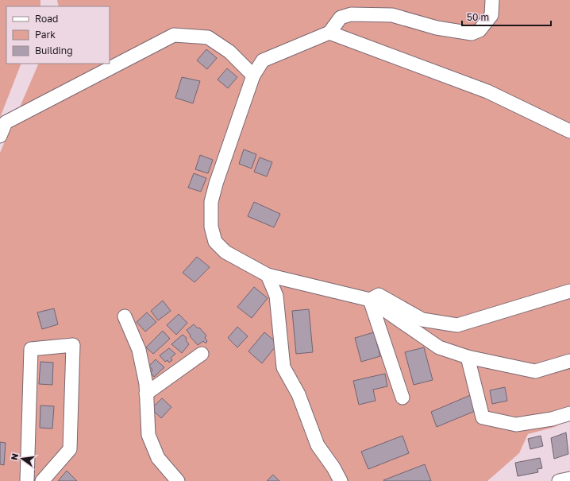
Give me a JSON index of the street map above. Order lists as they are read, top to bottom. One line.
{"legend":["Road","Park","Building"],"scale_bar":"50 m","north":"left"}
